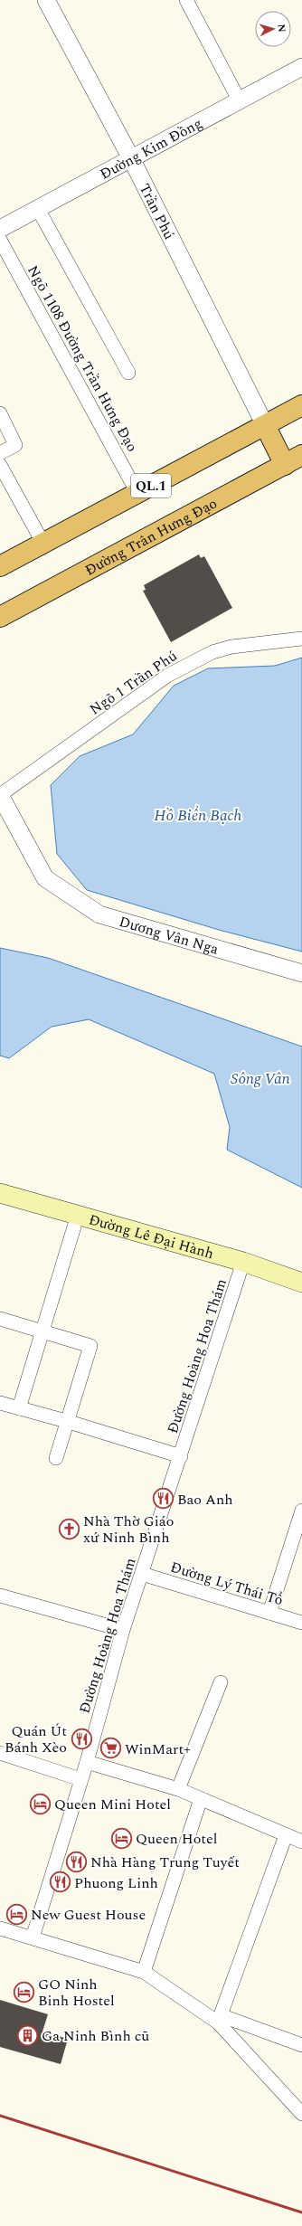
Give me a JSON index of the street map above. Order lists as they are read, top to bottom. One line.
{"streets":{"highway":["QL.1","Đường Trân Hưng Đạo"],"main road":["Đường Lê Đại Hành"],"street":["Đường Kim Đồng","Trần Phú","Ngõ 1108 Đường Trần Hưng Đạo","Ngõ 1 Trần Phú","Dương Vân Nga","Đường Hoàng Hoa Thám","Đường Lý Thái Tổ"]},"crossings":[["Đường Kim Đồng","Trần Phú"],["Trần Phú","QL.1"],["Ngõ 1108 Đường Trần Hưng Đạo","QL.1"],["Ngõ 1 Trần Phú","Dương Vân Nga"],["Đường Lê Đại Hành","Đường Hoàng Hoa Thám"],["Đường Hoàng Hoa Thám","Đường Lý Thái Tổ"]],"water":["Hồ Biển Bạch","Sông Vân"],"places":{"restaurant":["Bao Anh","Quán Út Bánh Xèo","Nhà Hàng Trung Tuyết","Phuong Linh"],"church":["Nhà Thờ Giáo xứ Ninh Bình"],"supermarket":["WinMart+"],"hotel":["Queen Mini Hotel","Queen Hotel","New Guest House","GO Ninh Binh Hostel"],"building":["Ga Ninh Bình cũ"]},"north":"right"}
